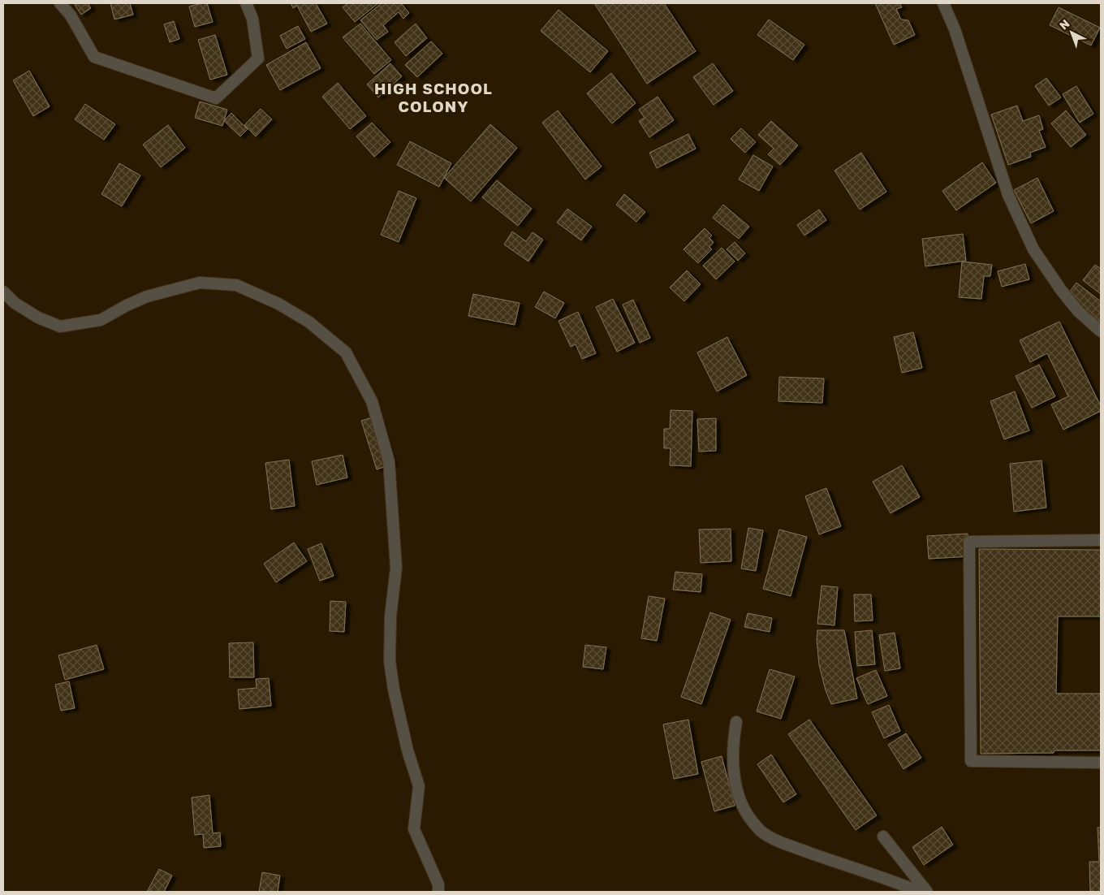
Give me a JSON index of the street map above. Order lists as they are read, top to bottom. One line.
{"districts":["HIGH SCHOOL COLONY"],"north":"top left"}
